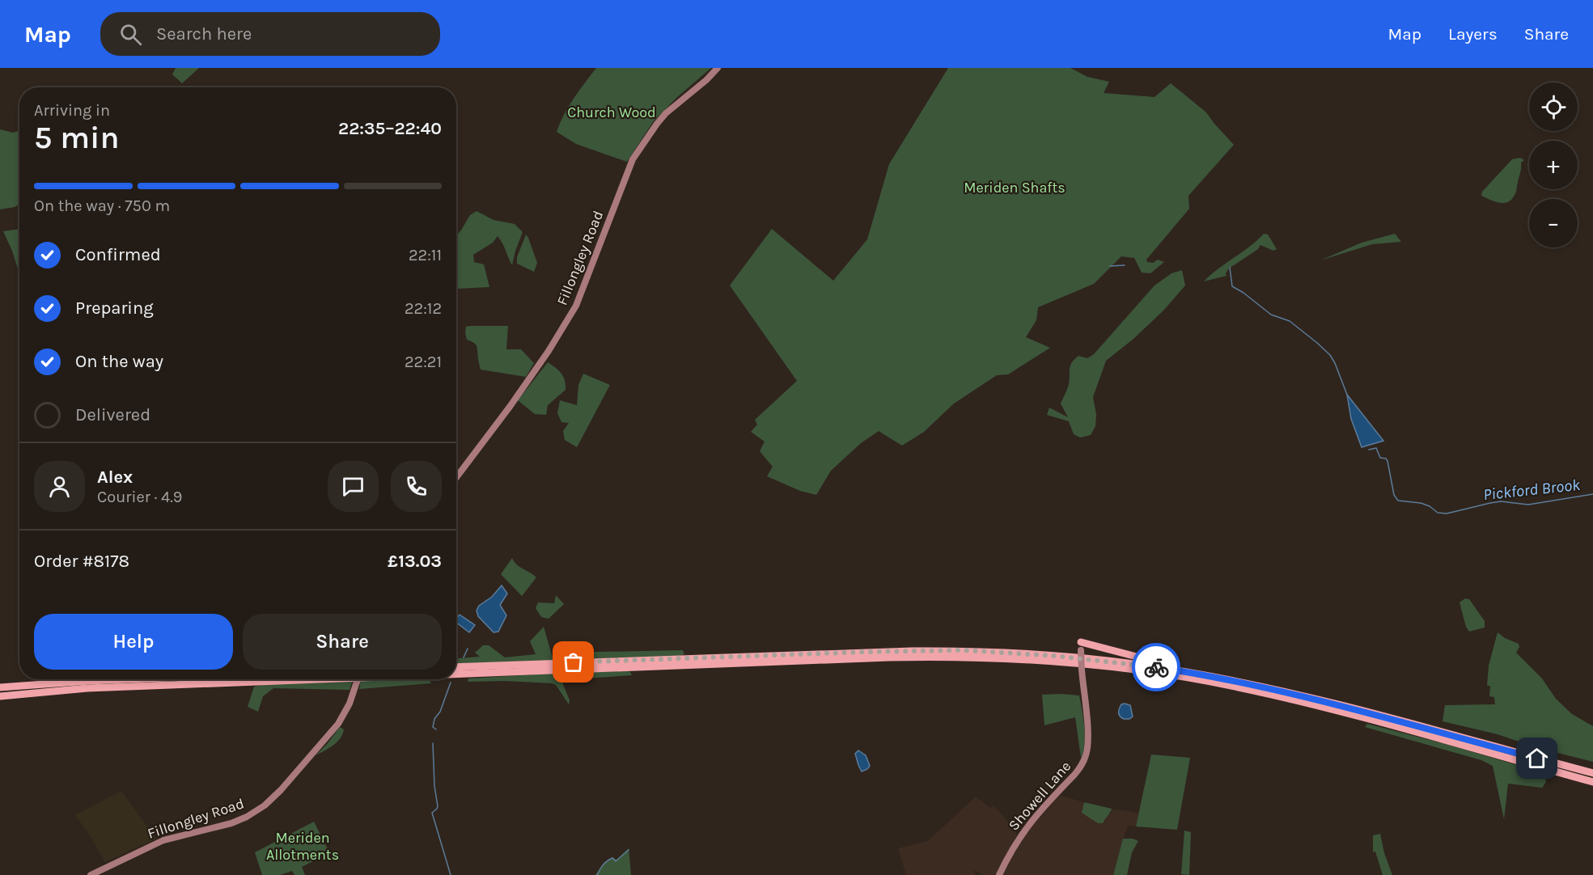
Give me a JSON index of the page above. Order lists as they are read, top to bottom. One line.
{"streets":{"main road":["Fillongley Road","Showell Lane"]},"water":["Pickford Brook"],"parks":["Church Wood","Meriden Shafts","Meriden Allotments"],"page":{"header":"Map","search":"Search here","nav":["Map","Layers","Share"],"map_buttons":["+","−"],"heading":["5 min","Arriving in","22:35–22:40"],"panel":["Alex","Courier · 4.9","Order #8178","£13.03"],"bar":"On the way · 750 m","list":[["Confirmed","22:11"],["Preparing","22:12"],["On the way","22:21"],"Delivered"],"buttons":["Help","Share"]}}
